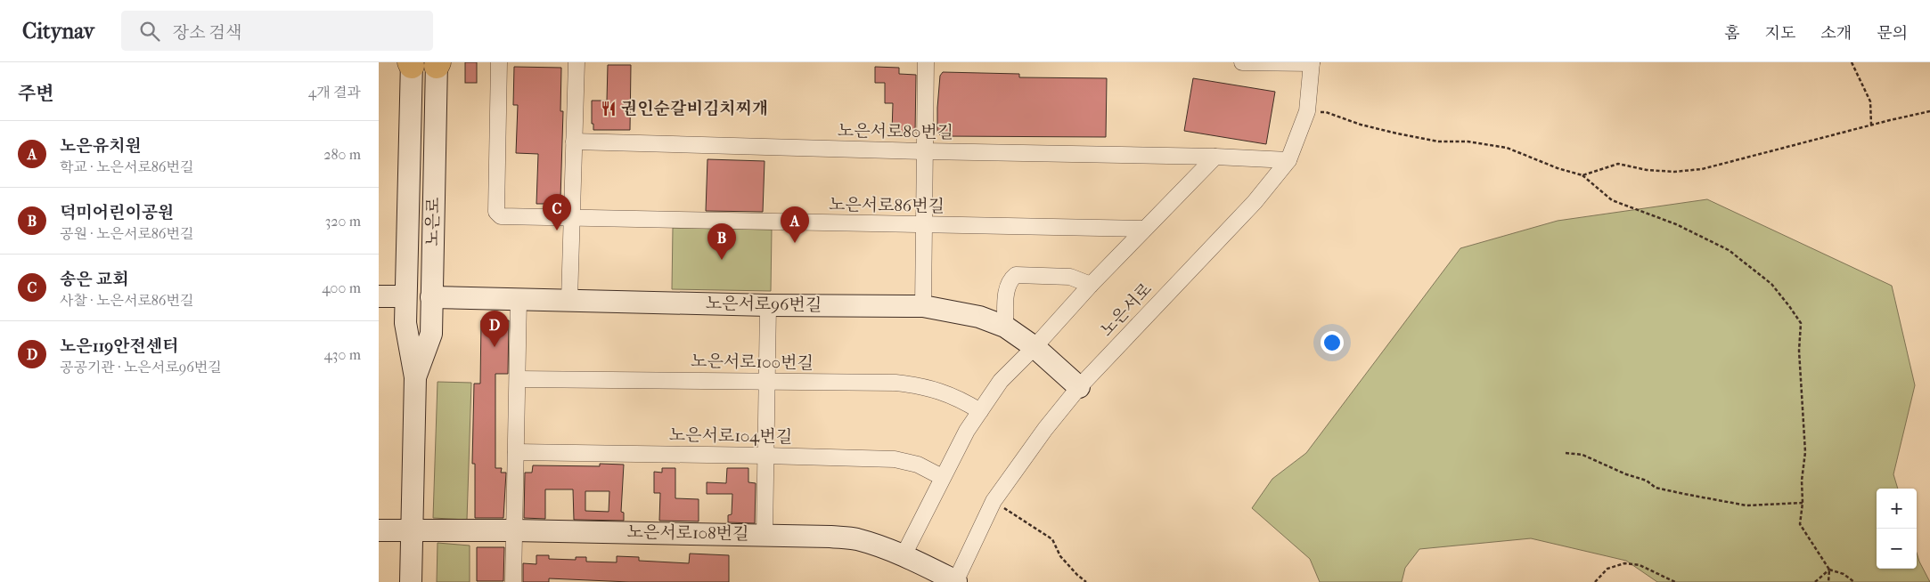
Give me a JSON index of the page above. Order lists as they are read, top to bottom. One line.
{"streets":{"street":["노은서로80번길","노은서로86번길","노은로","노은서로96번길","노은서로","노은서로100번길","노은서로104번길","노은서로108번길"]},"crossings":[["노은서로80번길","노은서로"],["노은로","노은서로96번길"],["노은로","노은서로108번길"],["노은서로96번길","노은서로"],["노은서로","노은서로108번길"]],"places":{"restaurant":["권인순갈비김치찌개"]},"page":{"header":"Citynav","search":"장소 검색","nav":["홈","지도","소개","문의"],"heading":["주변","4개 결과"],"list":[{"mark":"A","name":"노은유치원","note":"학교 · 노은서로86번길","value":"280 m"},{"mark":"B","name":"덕미어린이공원","note":"공원 · 노은서로86번길","value":"320 m"},{"mark":"C","name":"송은 교회","note":"사찰 · 노은서로86번길","value":"400 m"},{"mark":"D","name":"노은119안전센터","note":"공공기관 · 노은서로96번길","value":"430 m"}],"pins":["C","A","B","D"],"map_buttons":["+","−"]}}
